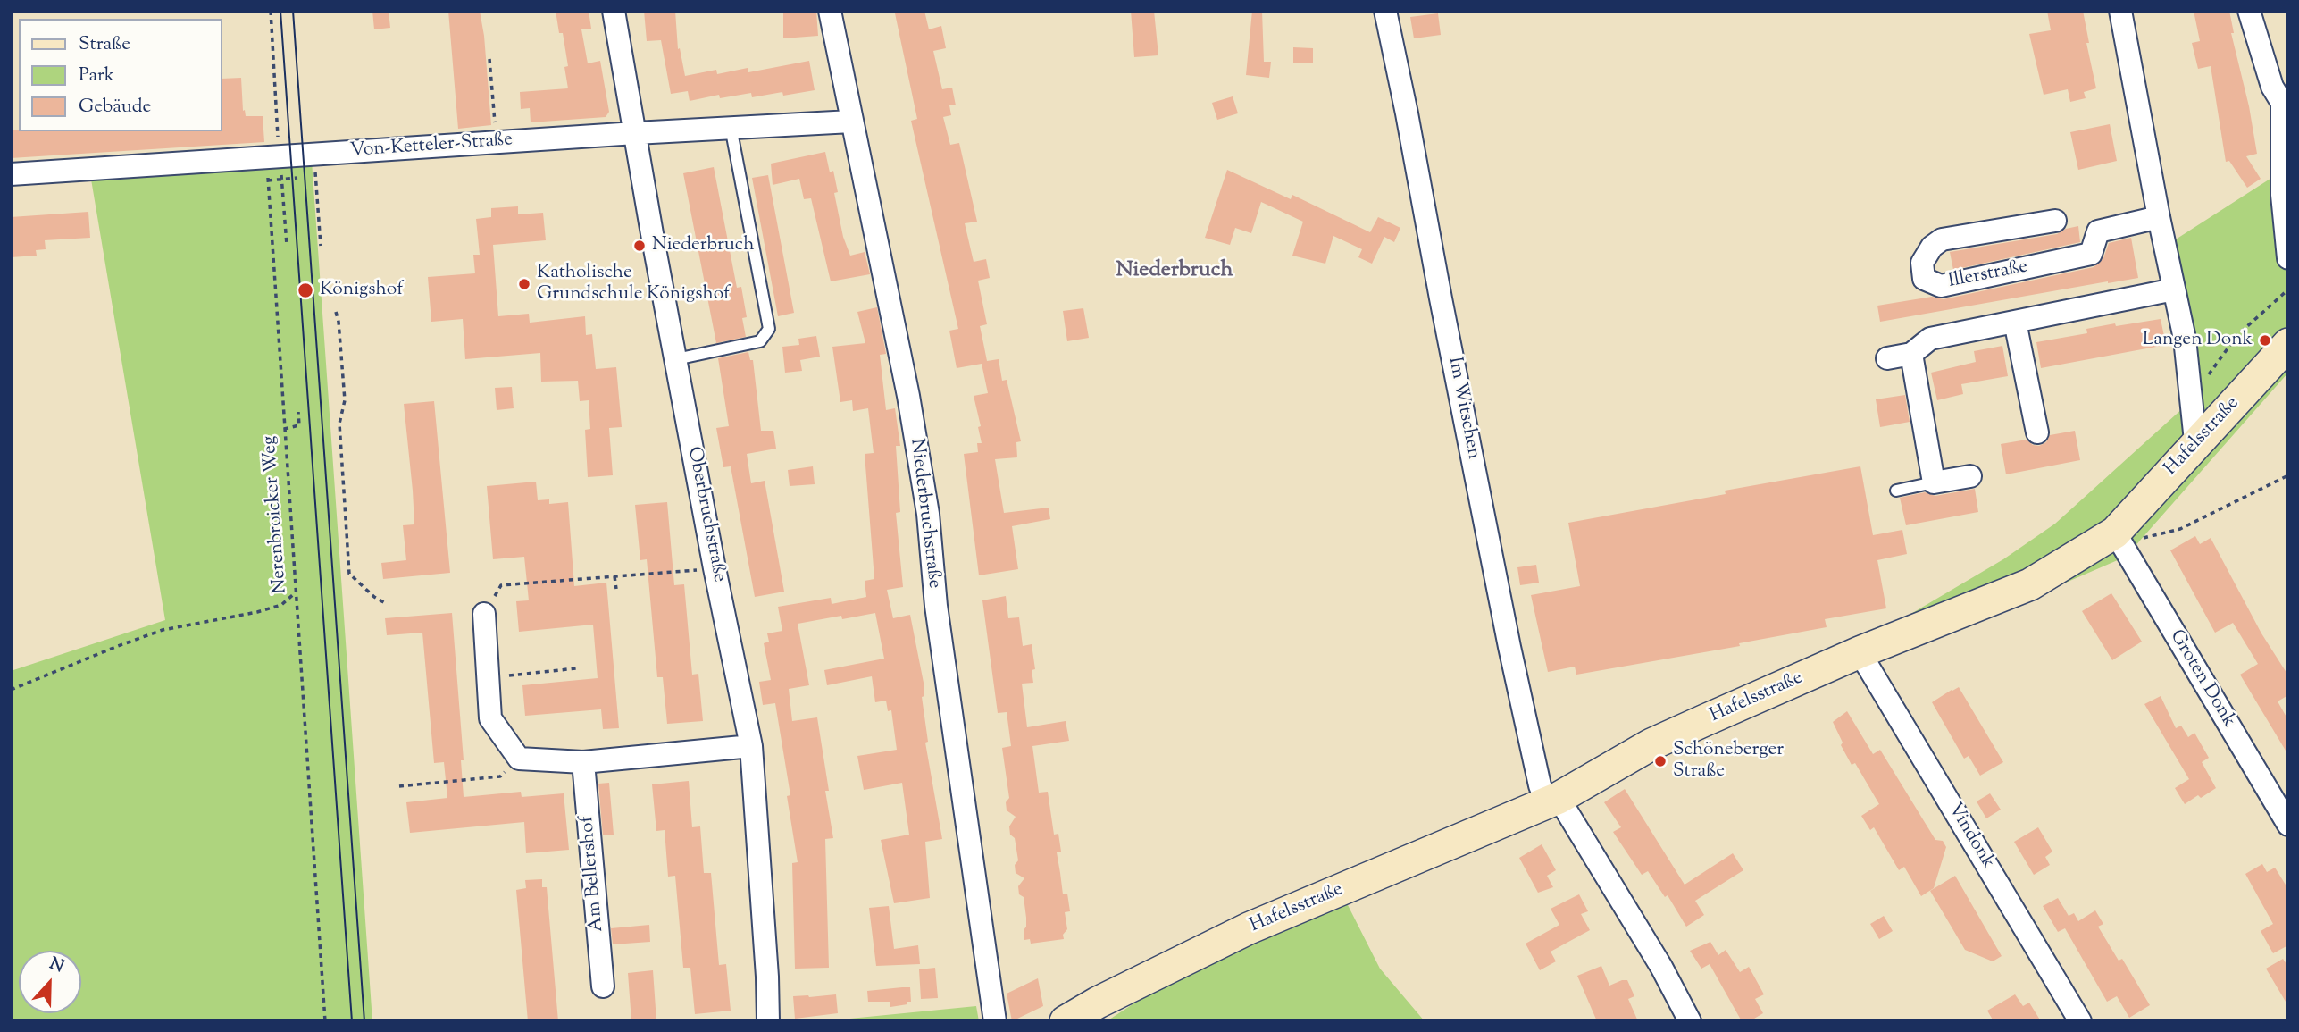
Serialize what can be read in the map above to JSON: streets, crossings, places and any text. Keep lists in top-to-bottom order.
{
  "streets": {
    "main road": ["Hafelsstraße"],
    "street": [
      "Von-Ketteler-Straße",
      "Illerstraße",
      "Im Witschen",
      "Niederbruchstraße",
      "Oberbruchstraße",
      "Groten Donk",
      "Vindonk",
      "Am Bellershof"
    ],
    "path": ["Nerenbroicker Weg"]
  },
  "crossings": [
    ["Von-Ketteler-Straße", "Niederbruchstraße"],
    ["Von-Ketteler-Straße", "Nerenbroicker Weg"],
    ["Von-Ketteler-Straße", "Oberbruchstraße"],
    ["Im Witschen", "Hafelsstraße"],
    ["Hafelsstraße", "Groten Donk"],
    ["Hafelsstraße", "Vindonk"]
  ],
  "districts": ["Niederbruch"],
  "places": [
    "Niederbruch",
    "Katholische Grundschule Königshof",
    "Königshof",
    "Langen Donk",
    "Schöneberger Straße"
  ],
  "legend": ["Straße", "Park", "Gebäude"],
  "north": "top"
}
